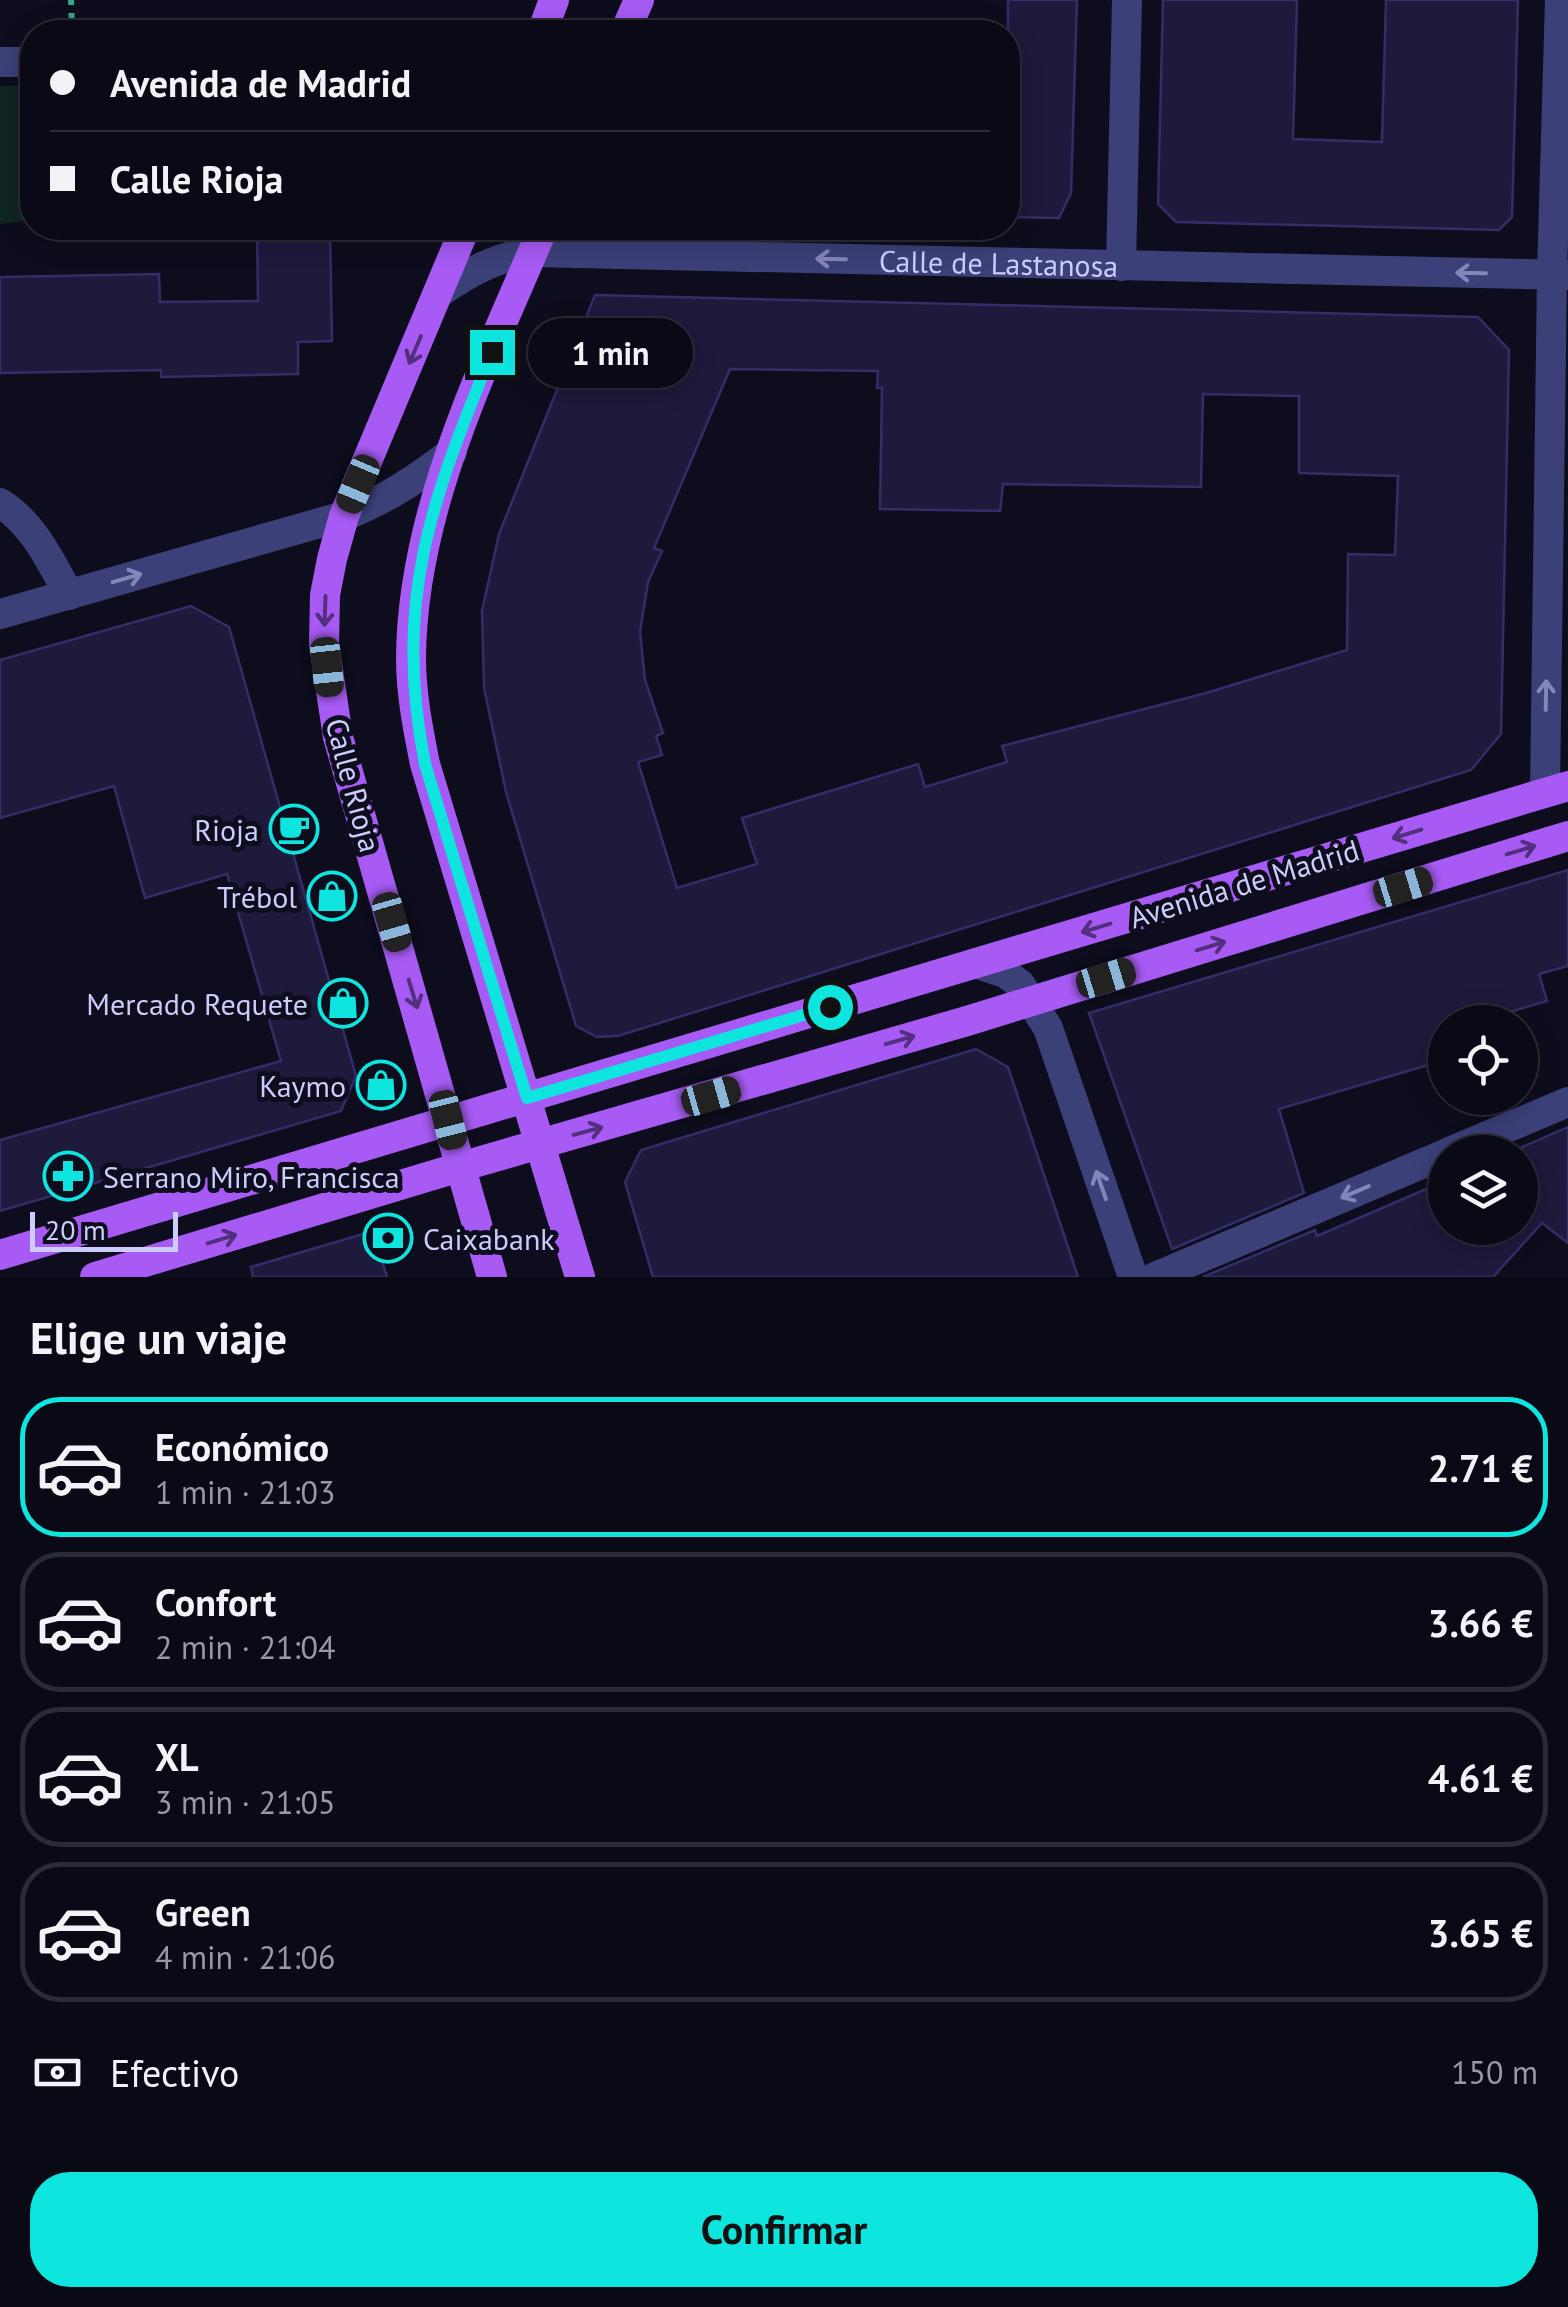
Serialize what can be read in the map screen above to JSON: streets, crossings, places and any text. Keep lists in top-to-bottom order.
{
  "streets": {
    "main road": ["Calle Rioja", "Avenida de Madrid"],
    "street": ["Calle de Lastanosa"]
  },
  "crossings": [
    ["Calle de Lastanosa", "Calle Rioja"],
    ["Calle Rioja", "Avenida de Madrid"]
  ],
  "one_way": ["Calle de Lastanosa"],
  "places": {
    "cafe": ["Rioja"],
    "shop": ["Trébol", "Mercado Requete", "Kaymo"],
    "pharmacy": ["Serrano Miro, Francisca"],
    "bank": ["Caixabank"]
  },
  "scale_bar": "20 m",
  "page": {
    "banner": ["Avenida de Madrid", "Calle Rioja"],
    "bubble": "1 min",
    "scale": "20 m",
    "heading": "Elige un viaje",
    "list": [
      {
        "name": "Económico",
        "note": "1 min · 21:03",
        "value": "2.71 €"
      },
      {
        "name": "Confort",
        "note": "2 min · 21:04",
        "value": "3.66 €"
      },
      {
        "name": "XL",
        "note": "3 min · 21:05",
        "value": "4.61 €"
      },
      {
        "name": "Green",
        "note": "4 min · 21:06",
        "value": "3.65 €"
      }
    ],
    "pay": ["Efectivo", "150 m"],
    "buttons": "Confirmar"
  }
}
